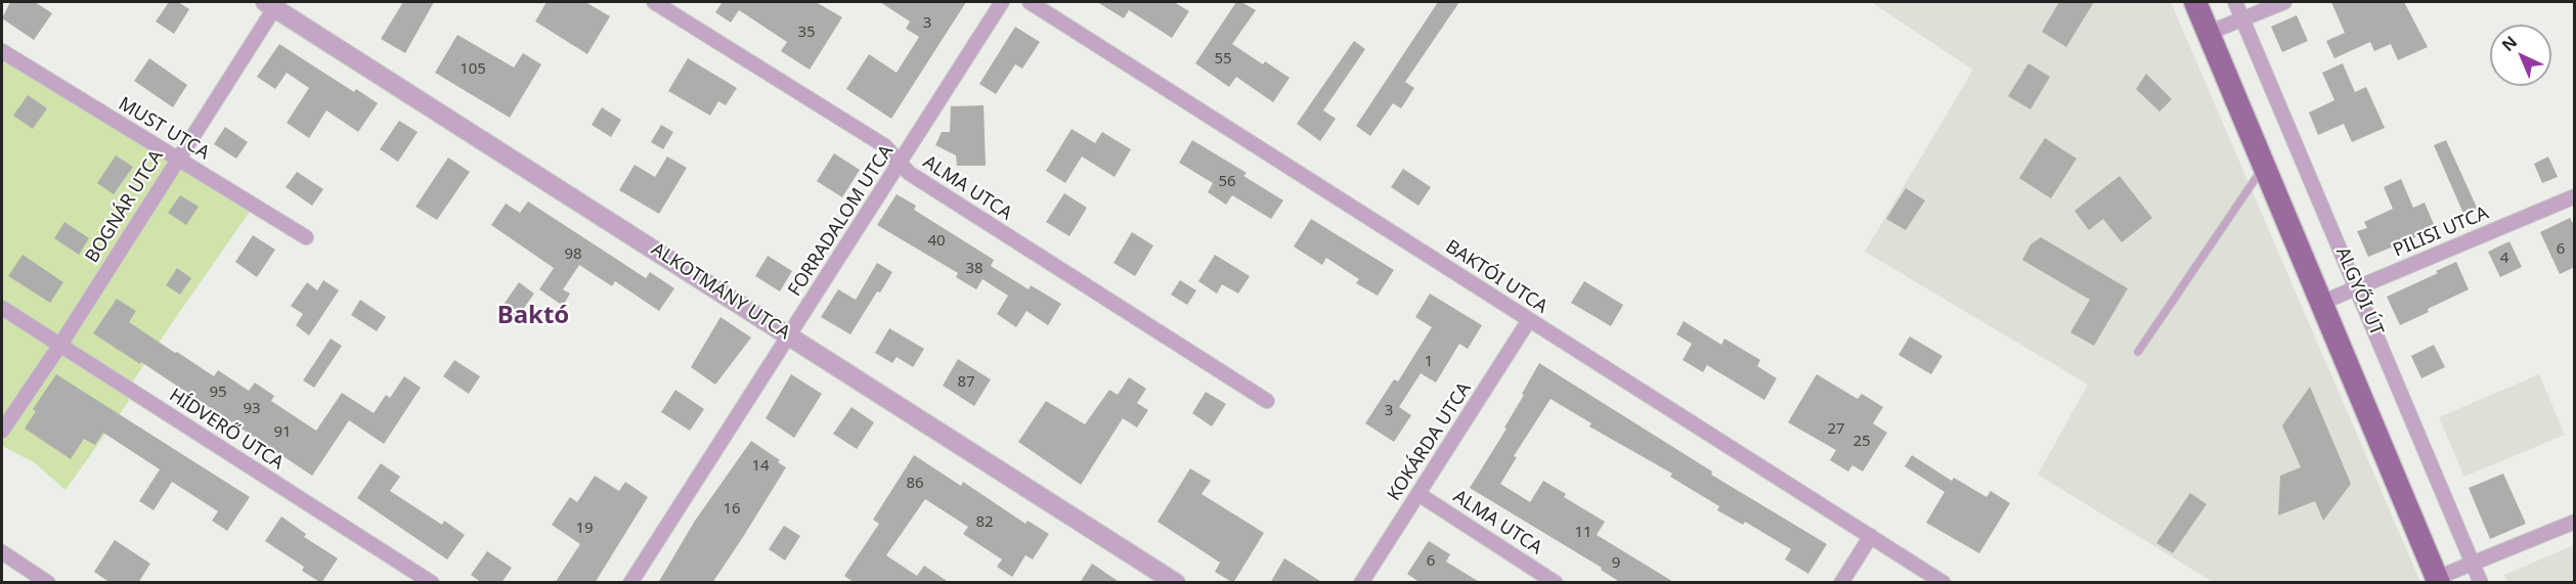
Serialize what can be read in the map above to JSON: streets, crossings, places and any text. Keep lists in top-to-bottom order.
{
  "streets": {
    "street": [
      "MUST UTCA",
      "ALMA UTCA",
      "BOGNÁR UTCA",
      "FORRADALOM UTCA",
      "PILISI UTCA",
      "BAKTÓI UTCA",
      "ALKOTMÁNY UTCA",
      "ALGYŐI ÚT",
      "HÍDVERŐ UTCA",
      "KOKÁRDA UTCA"
    ]
  },
  "crossings": [
    ["MUST UTCA", "BOGNÁR UTCA"],
    ["ALMA UTCA", "FORRADALOM UTCA"],
    ["ALMA UTCA", "KOKÁRDA UTCA"],
    ["BOGNÁR UTCA", "ALKOTMÁNY UTCA"],
    ["BOGNÁR UTCA", "HÍDVERŐ UTCA"],
    ["FORRADALOM UTCA", "ALKOTMÁNY UTCA"],
    ["PILISI UTCA", "ALGYŐI ÚT"],
    ["BAKTÓI UTCA", "KOKÁRDA UTCA"]
  ],
  "districts": ["Baktó"],
  "house_numbers": [
    "3",
    "35",
    "55",
    "105",
    "56",
    "40",
    "6",
    "98",
    "4",
    "38",
    "1",
    "87",
    "95",
    "93",
    "3",
    "27",
    "91",
    "25",
    "14",
    "86",
    "16",
    "82",
    "19",
    "11",
    "6",
    "9"
  ],
  "north": "top left"
}
